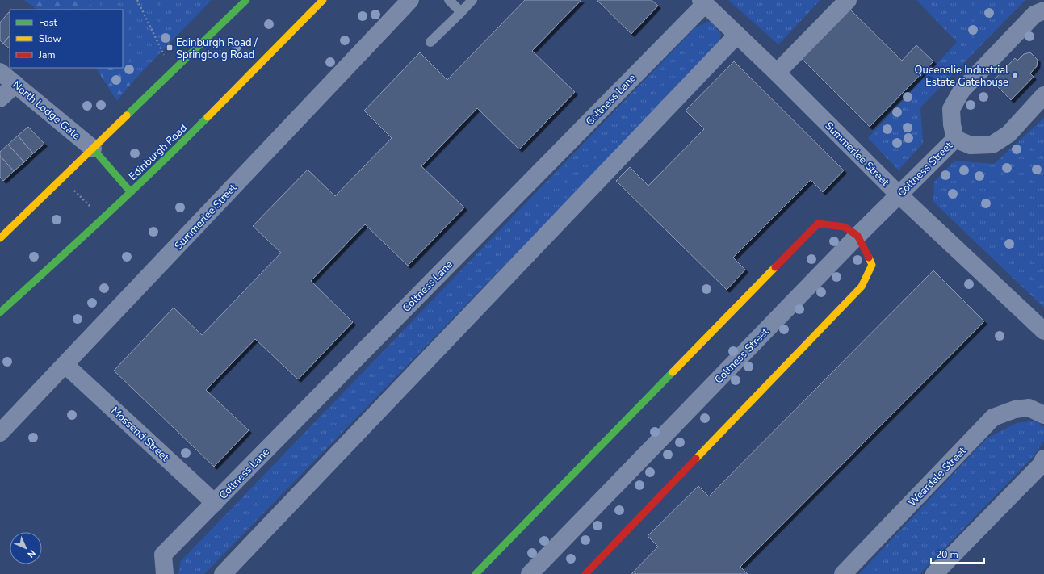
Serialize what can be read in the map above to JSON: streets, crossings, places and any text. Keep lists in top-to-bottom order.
{
  "streets": {
    "street": [
      "Coltness Lane",
      "North Lodge Gate",
      "Edinburgh Road",
      "Summerlee Street",
      "Coltness Street",
      "Mossend Street",
      "Weardale Street"
    ]
  },
  "crossings": [
    ["Coltness Lane", "Summerlee Street"],
    ["Coltness Lane", "Mossend Street"],
    ["Summerlee Street", "Coltness Street"],
    ["Summerlee Street", "Mossend Street"]
  ],
  "places": {
    "transit": ["Edinburgh Road / Springboig Road"],
    "other": ["Queenslie Industrial Estate Gatehouse"]
  },
  "legend": ["Fast", "Slow", "Jam"],
  "scale_bar": "20 m",
  "north": "bottom right"
}
